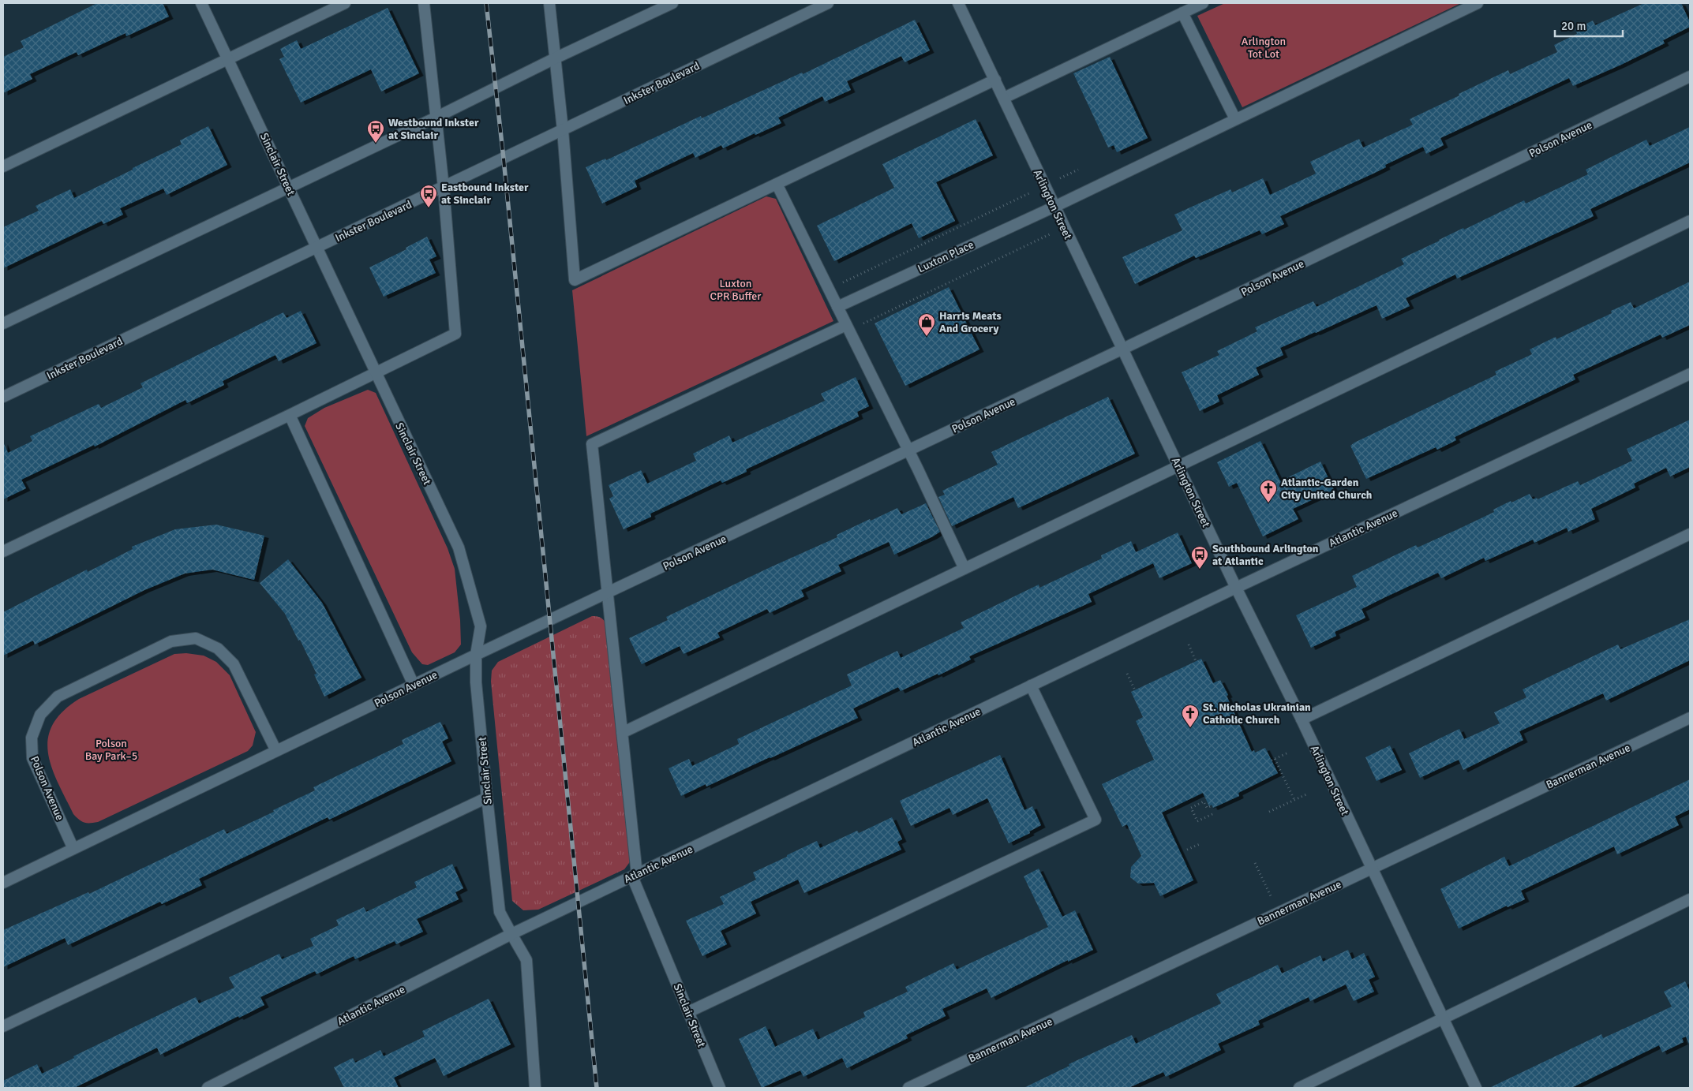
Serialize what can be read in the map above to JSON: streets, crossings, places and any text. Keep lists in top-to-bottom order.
{
  "streets": {
    "street": [
      "Inkster Boulevard",
      "Polson Avenue",
      "Sinclair Street",
      "Arlington Street",
      "Luxton Place",
      "Atlantic Avenue",
      "Bannerman Avenue"
    ]
  },
  "crossings": [
    ["Inkster Boulevard", "Sinclair Street"],
    ["Polson Avenue", "Sinclair Street"],
    ["Polson Avenue", "Arlington Street"],
    ["Sinclair Street", "Atlantic Avenue"],
    ["Arlington Street", "Luxton Place"],
    ["Arlington Street", "Atlantic Avenue"],
    ["Arlington Street", "Bannerman Avenue"]
  ],
  "parks": ["Arlington Tot Lot", "Luxton CPR Buffer", "Polson Bay Park–5"],
  "places": {
    "bus stop": ["Westbound Inkster at Sinclair", "Eastbound Inkster at Sinclair", "Southbound Arlington at Atlantic"],
    "shop": ["Harris Meats And Grocery"],
    "church": ["Atlantic-Garden City United Church", "St. Nicholas Ukrainian Catholic Church"]
  },
  "scale_bar": "20 m"
}
